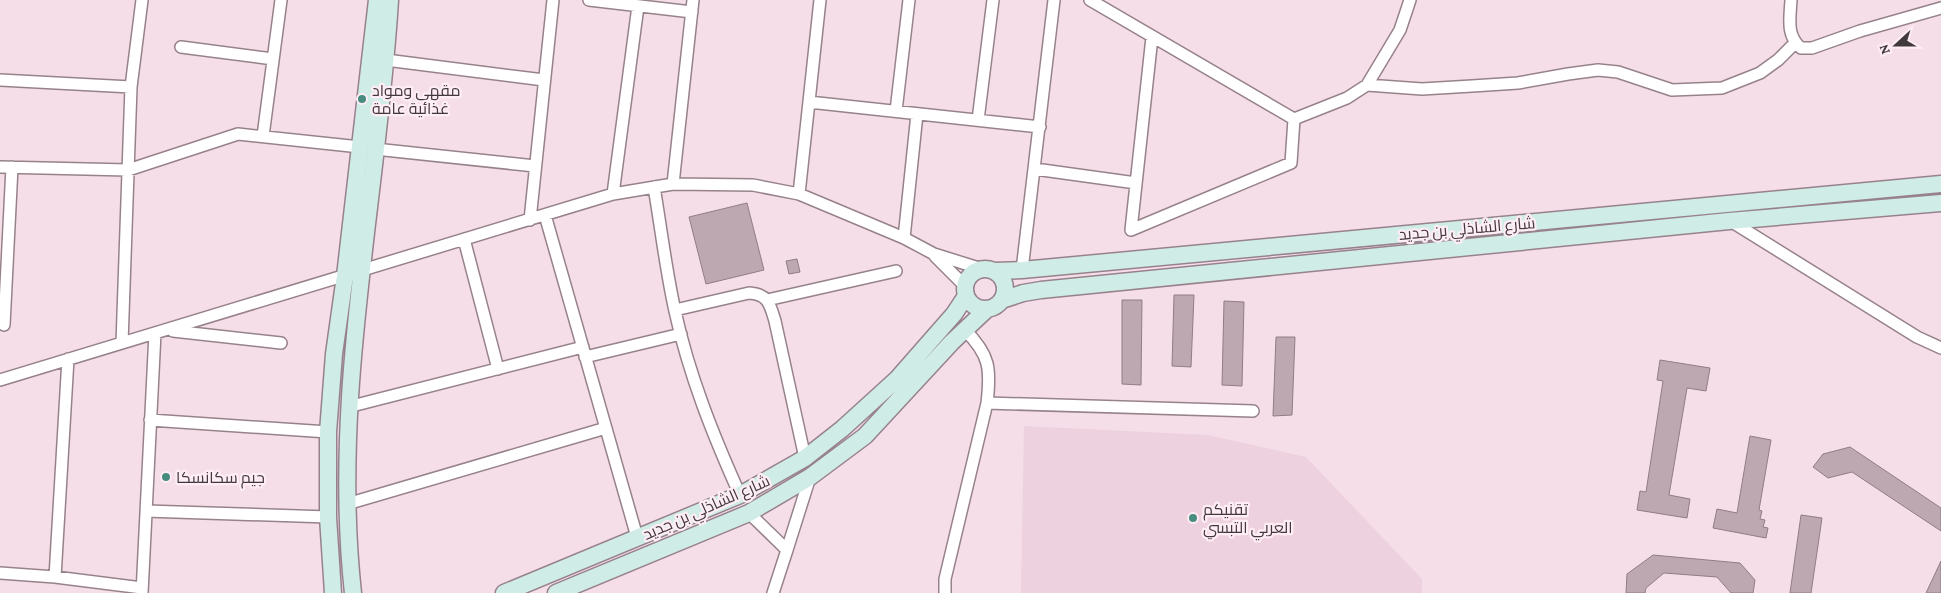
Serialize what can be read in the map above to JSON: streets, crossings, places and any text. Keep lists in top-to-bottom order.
{
  "streets": {
    "main road": ["شارع الشاذلي بن جديد"]
  },
  "places": ["مقهى ومواد غذائية عامة", "جيم سكانسكا", "تقنيكم العربي التبسي"],
  "north": "left"
}
